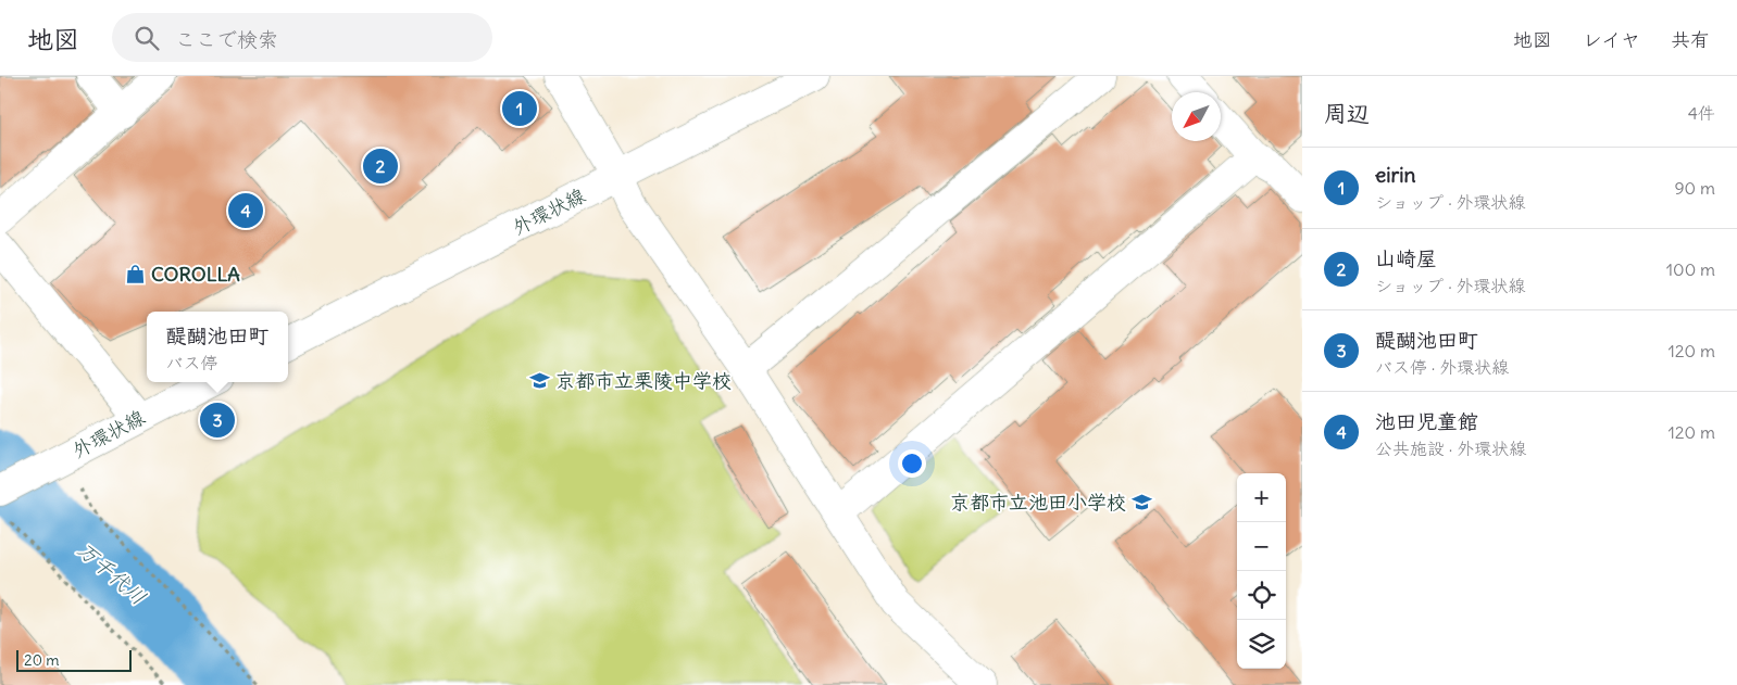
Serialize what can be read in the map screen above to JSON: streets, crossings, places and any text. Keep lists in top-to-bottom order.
{
  "streets": {
    "street": ["外環状線"]
  },
  "water": ["万千代川"],
  "places": {
    "shop": ["COROLLA"],
    "school or university": ["京都市立栗陵中学校", "京都市立池田小学校"]
  },
  "scale_bar": "20 m",
  "north": "bottom left",
  "page": {
    "header": "地図",
    "search": "ここで検索",
    "nav": ["地図", "レイヤ", "共有"],
    "heading": ["周辺", "4件"],
    "pins": [
      "1",
      "2",
      "4",
      "3"
    ],
    "list": [
      {
        "mark": "1",
        "name": "eirin",
        "note": "ショップ · 外環状線",
        "value": "90 m"
      },
      {
        "mark": "2",
        "name": "山崎屋",
        "note": "ショップ · 外環状線",
        "value": "100 m"
      },
      {
        "mark": "3",
        "name": "醍醐池田町",
        "note": "バス停 · 外環状線",
        "value": "120 m"
      },
      {
        "mark": "4",
        "name": "池田児童館",
        "note": "公共施設 · 外環状線",
        "value": "120 m"
      }
    ],
    "popup": ["醍醐池田町", "バス停"],
    "map_buttons": ["+", "−"],
    "scale": "20 m"
  }
}
